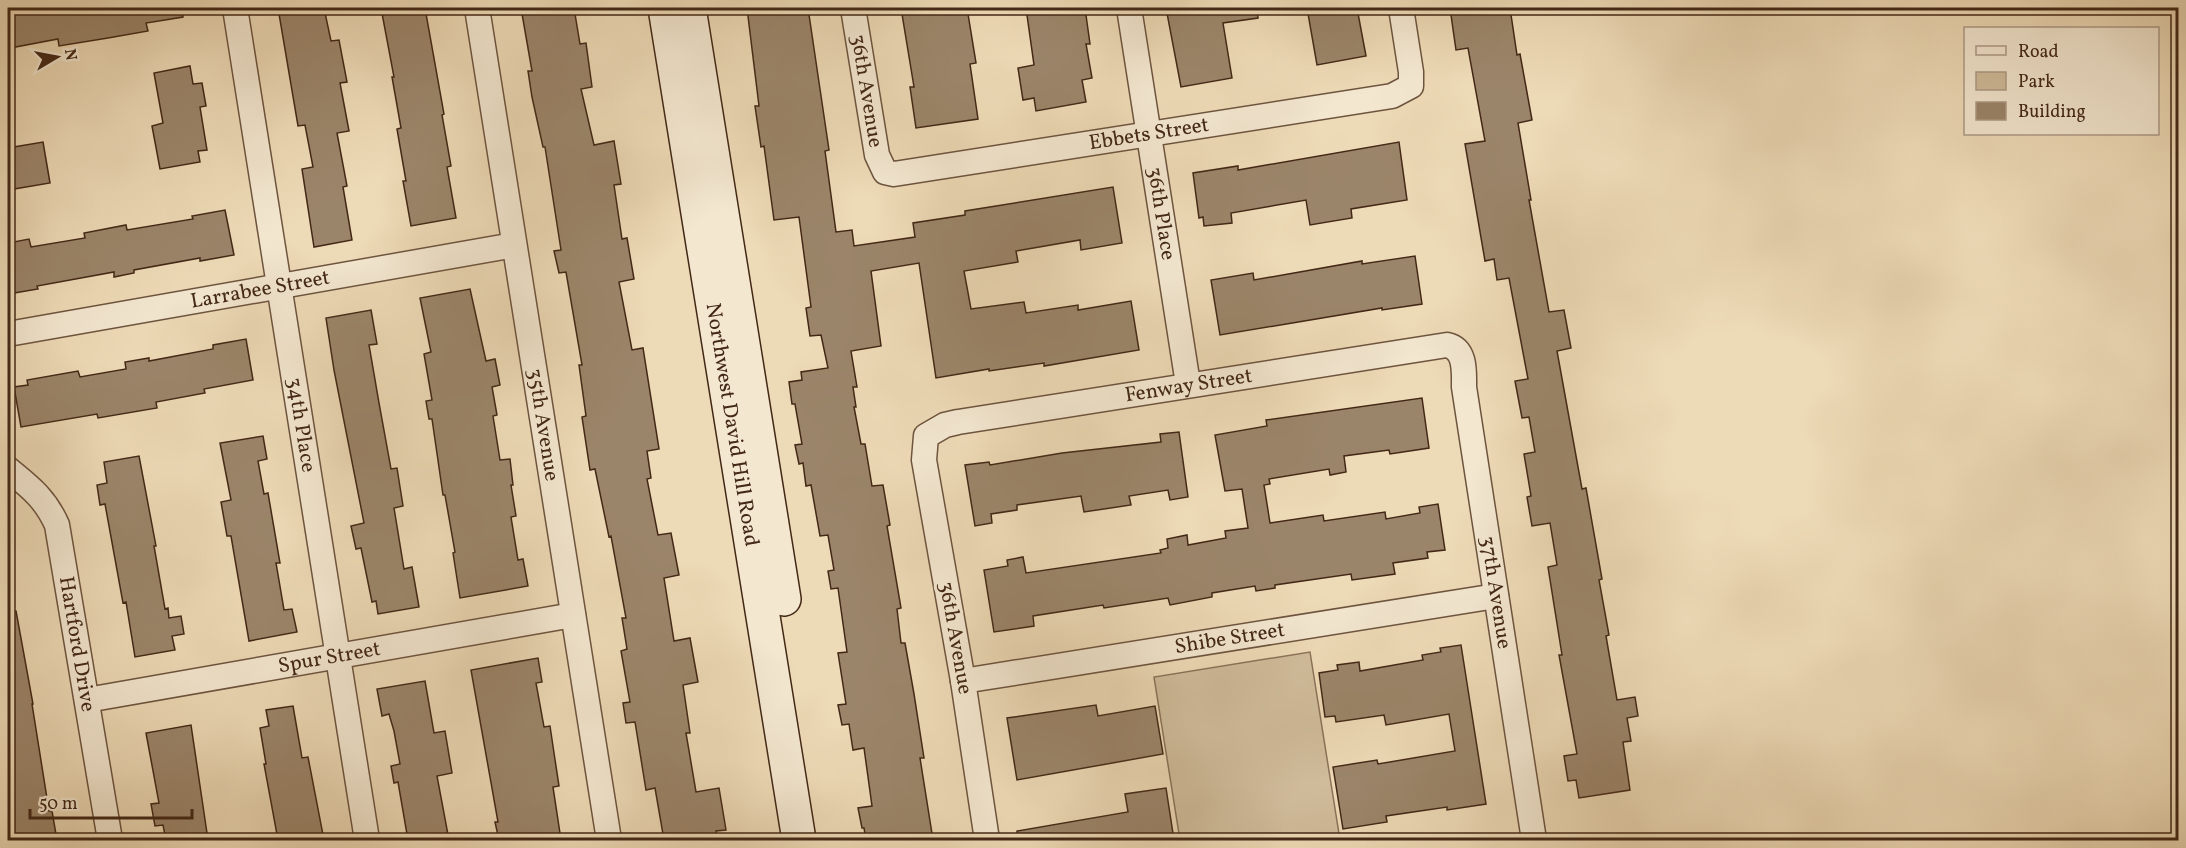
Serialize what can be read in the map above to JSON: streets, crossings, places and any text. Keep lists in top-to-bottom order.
{
  "streets": {
    "street": [
      "36th Avenue",
      "Ebbets Street",
      "36th Place",
      "Larrabee Street",
      "Fenway Street",
      "34th Place",
      "35th Avenue",
      "Northwest David Hill Road",
      "37th Avenue",
      "Shibe Street",
      "Hartford Drive",
      "Spur Street"
    ]
  },
  "crossings": [
    ["36th Avenue", "Ebbets Street"],
    ["36th Avenue", "Fenway Street"],
    ["36th Avenue", "Shibe Street"],
    ["Ebbets Street", "36th Place"],
    ["36th Place", "Fenway Street"],
    ["Larrabee Street", "34th Place"],
    ["Larrabee Street", "35th Avenue"],
    ["Fenway Street", "37th Avenue"],
    ["34th Place", "Spur Street"],
    ["35th Avenue", "Spur Street"],
    ["37th Avenue", "Shibe Street"],
    ["Hartford Drive", "Spur Street"]
  ],
  "legend": ["Road", "Park", "Building"],
  "scale_bar": "50 m",
  "north": "right"
}
